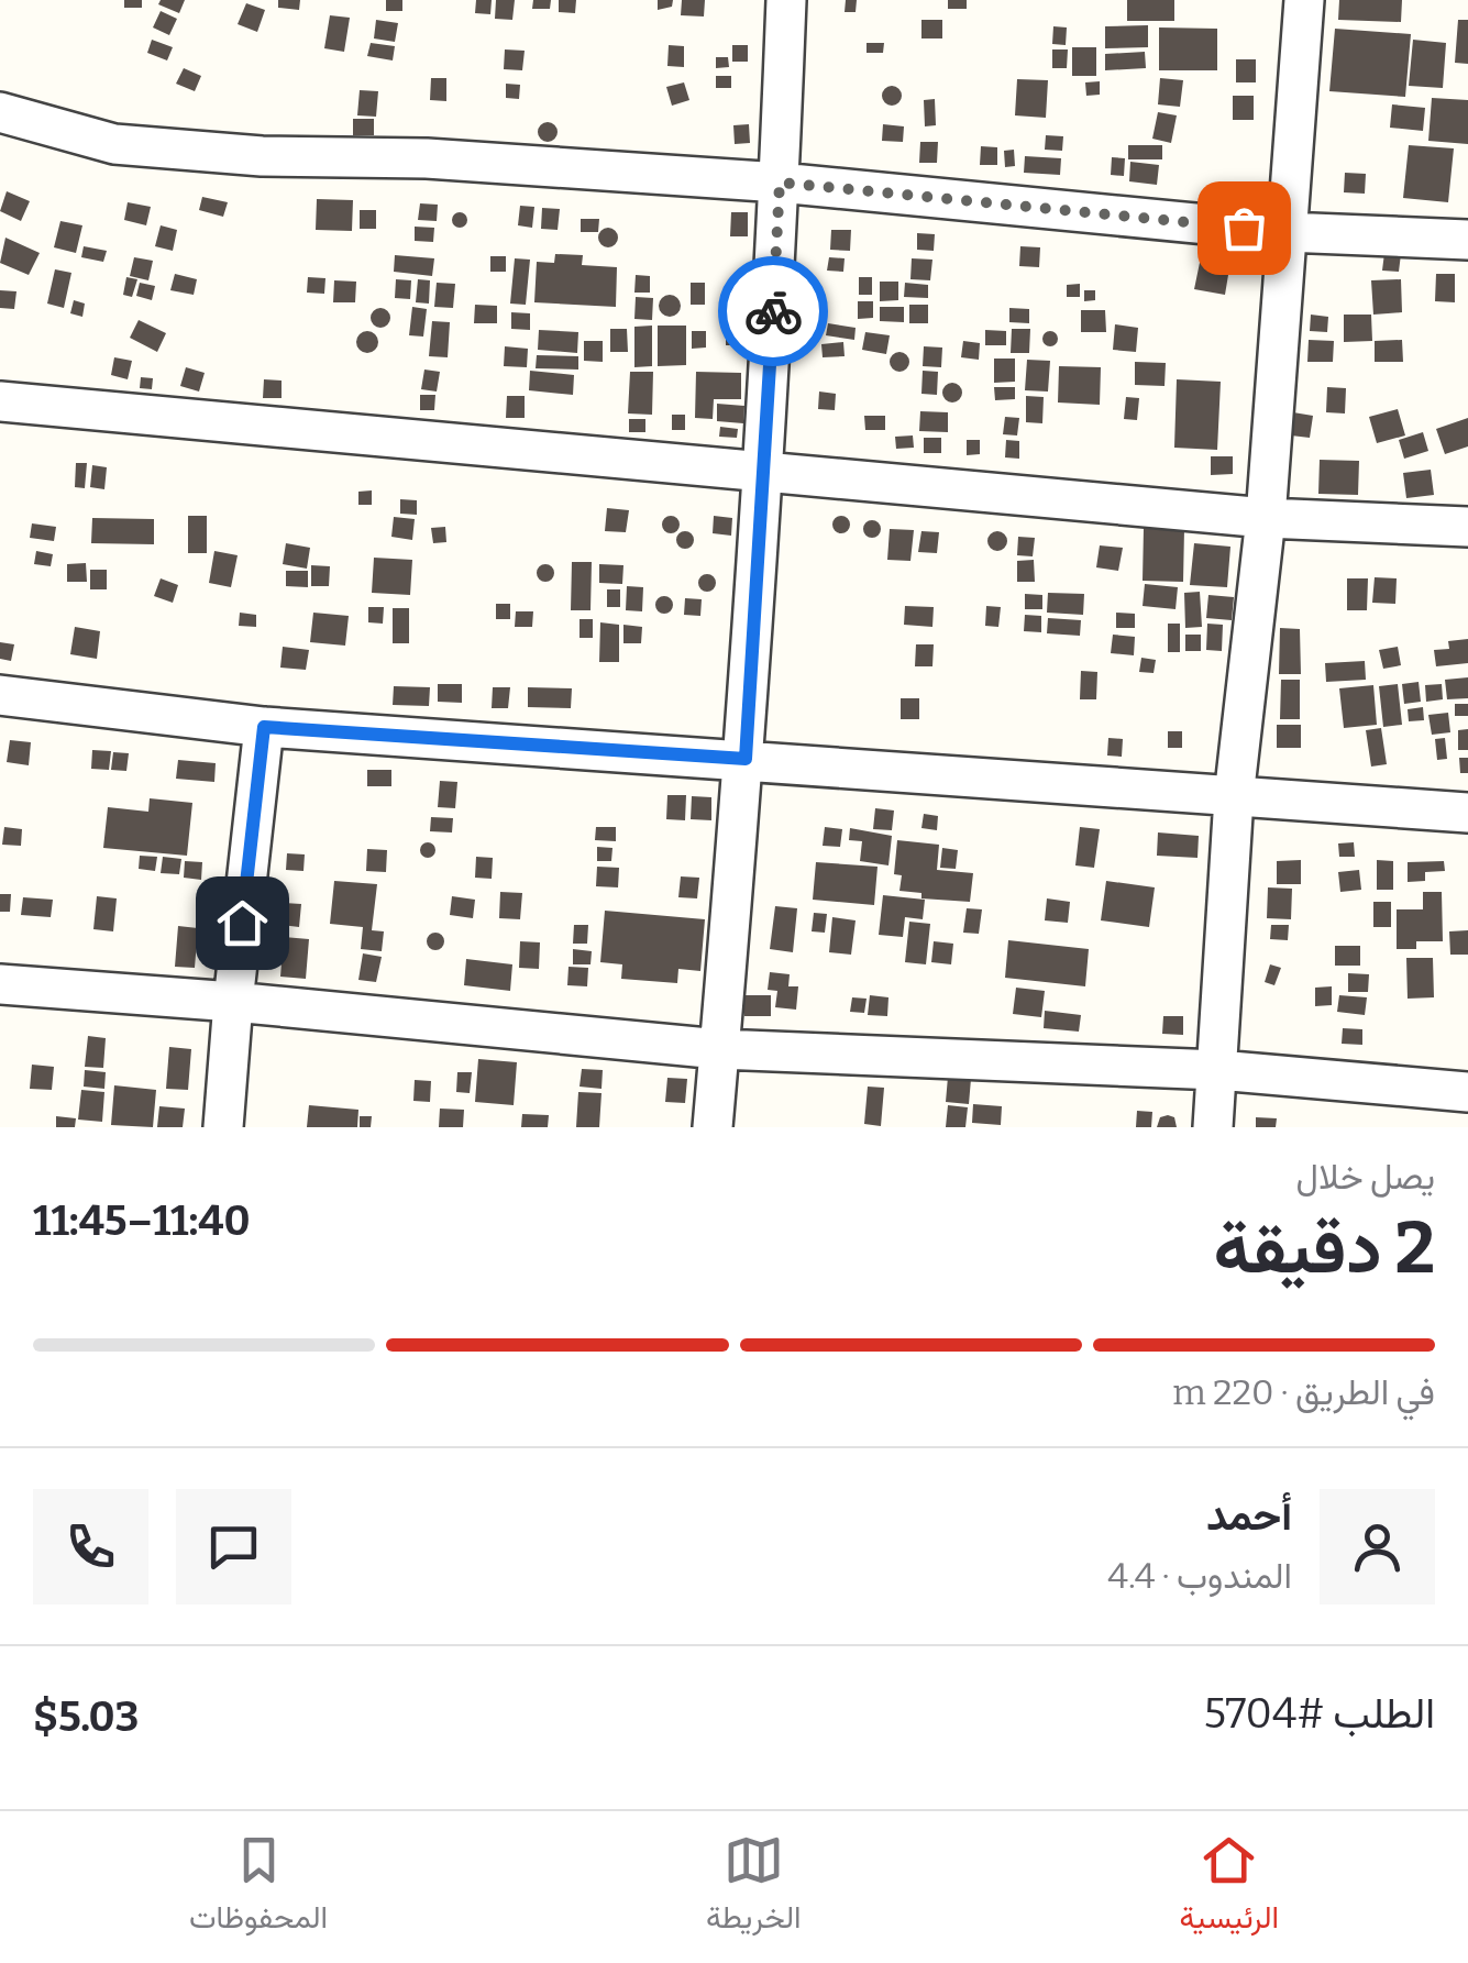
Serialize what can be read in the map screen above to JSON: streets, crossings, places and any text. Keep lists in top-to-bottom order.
{
  "page": {
    "heading": ["2 دقيقة", "يصل خلال", "11:40–11:45"],
    "panel": [
      "أحمد",
      "المندوب · 4.4",
      "الطلب #5704",
      "$5.03"
    ],
    "bar": "في الطريق · 220 m",
    "tabs": ["الرئيسية", "الخريطة", "المحفوظات"]
  }
}
